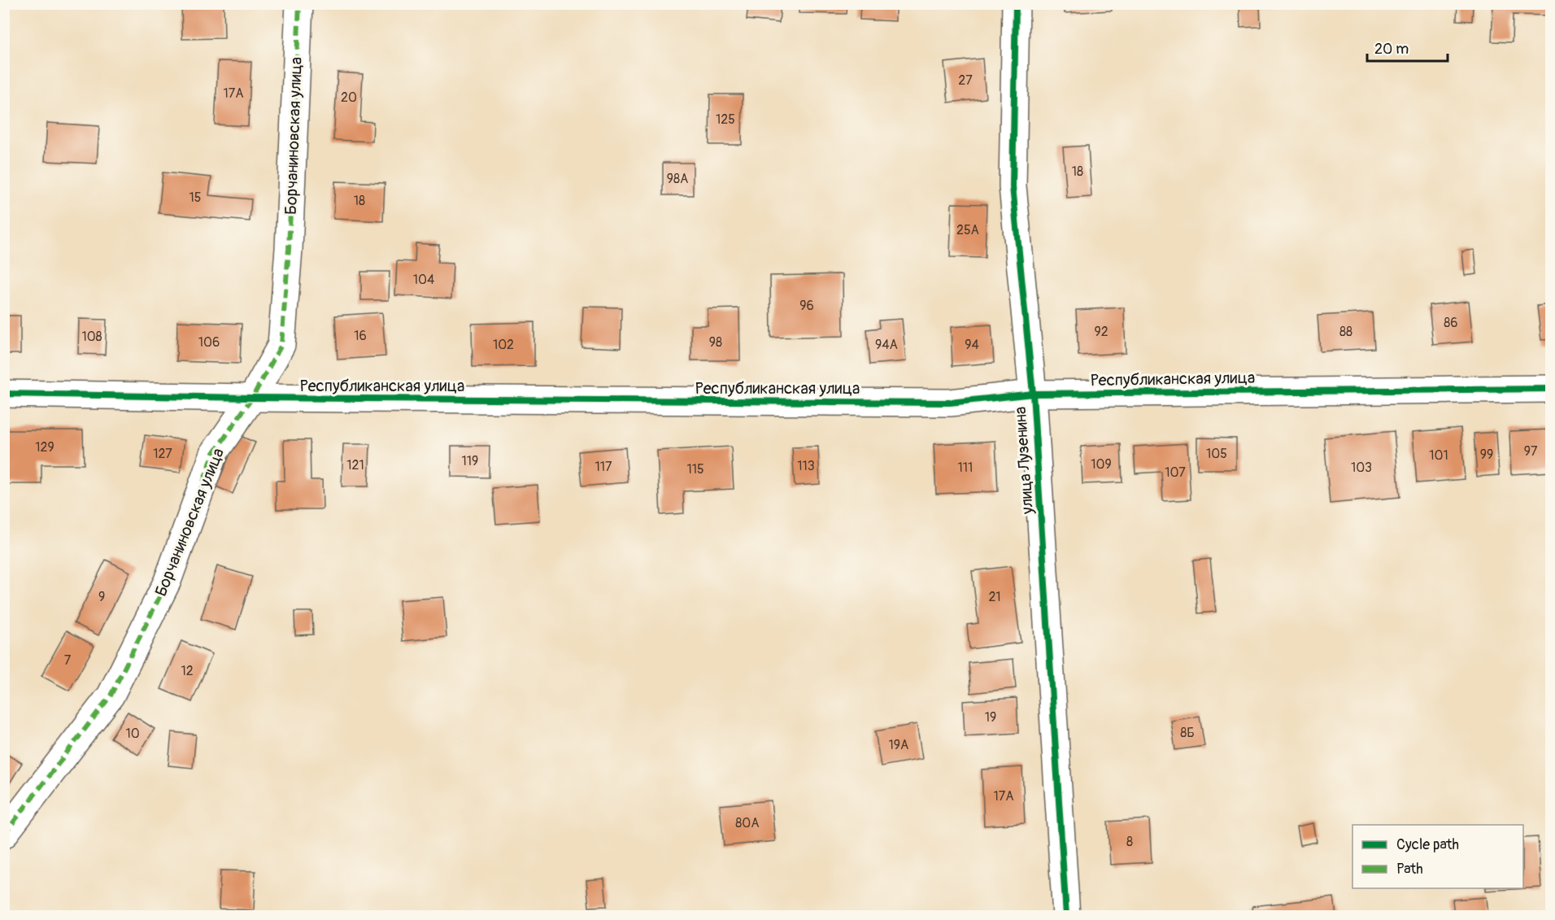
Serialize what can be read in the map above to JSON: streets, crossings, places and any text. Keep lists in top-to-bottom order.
{
  "streets": {
    "street": ["Борчаниновская улица", "Республиканская улица", "улица Лузенина"]
  },
  "crossings": [
    ["Борчаниновская улица", "Республиканская улица"],
    ["Республиканская улица", "улица Лузенина"]
  ],
  "house_numbers": [
    "27",
    "17А",
    "20",
    "125",
    "18",
    "98А",
    "15",
    "18",
    "25А",
    "104",
    "96",
    "86",
    "92",
    "88",
    "16",
    "108",
    "106",
    "98",
    "102",
    "94А",
    "94",
    "129",
    "97",
    "127",
    "105",
    "99",
    "101",
    "119",
    "109",
    "121",
    "113",
    "117",
    "111",
    "103",
    "115",
    "107",
    "9",
    "21",
    "7",
    "12",
    "19",
    "8Б",
    "10",
    "19А",
    "17А",
    "80А",
    "8"
  ],
  "legend": ["Cycle path", "Path"],
  "scale_bar": "20 m"
}
